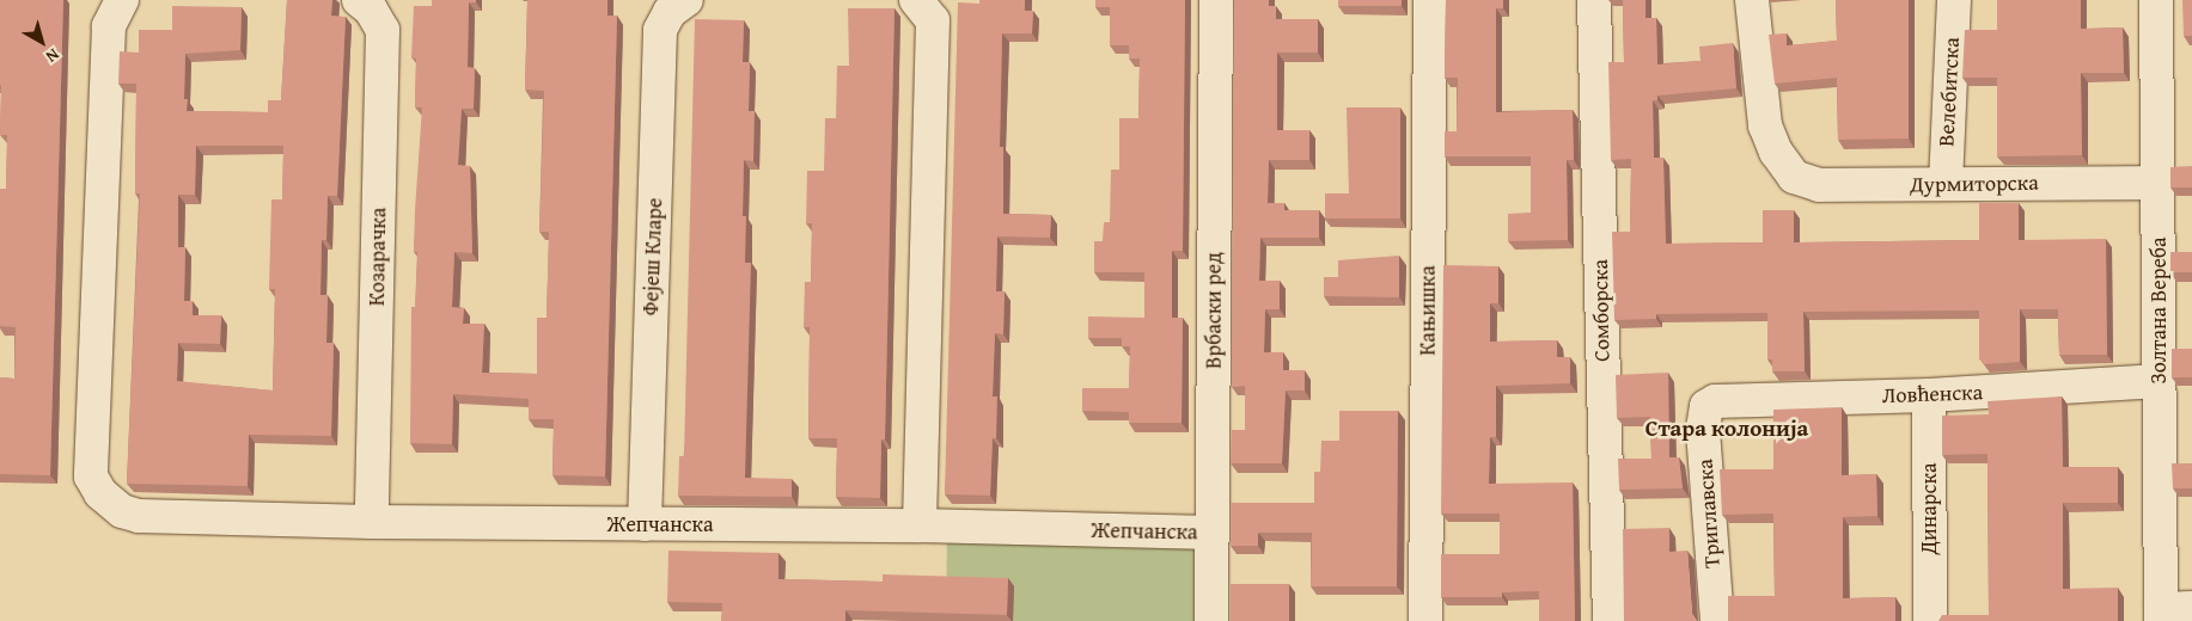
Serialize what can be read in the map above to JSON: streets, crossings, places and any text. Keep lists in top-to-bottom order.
{
  "streets": {
    "street": [
      "Велебитска",
      "Дурмиторска",
      "Козарачка",
      "Фејеш Кларе",
      "Врбаски ред",
      "Кањишка",
      "Сомборска",
      "Золтана Вереба",
      "Ловћенска",
      "Динарска",
      "Триглавска",
      "Жепчанска"
    ]
  },
  "crossings": [
    ["Велебитска", "Дурмиторска"],
    ["Дурмиторска", "Золтана Вереба"],
    ["Козарачка", "Жепчанска"],
    ["Фејеш Кларе", "Жепчанска"],
    ["Врбаски ред", "Жепчанска"],
    ["Золтана Вереба", "Ловћенска"],
    ["Ловћенска", "Динарска"],
    ["Ловћенска", "Триглавска"]
  ],
  "districts": ["Стара колонија"],
  "north": "bottom right"
}
